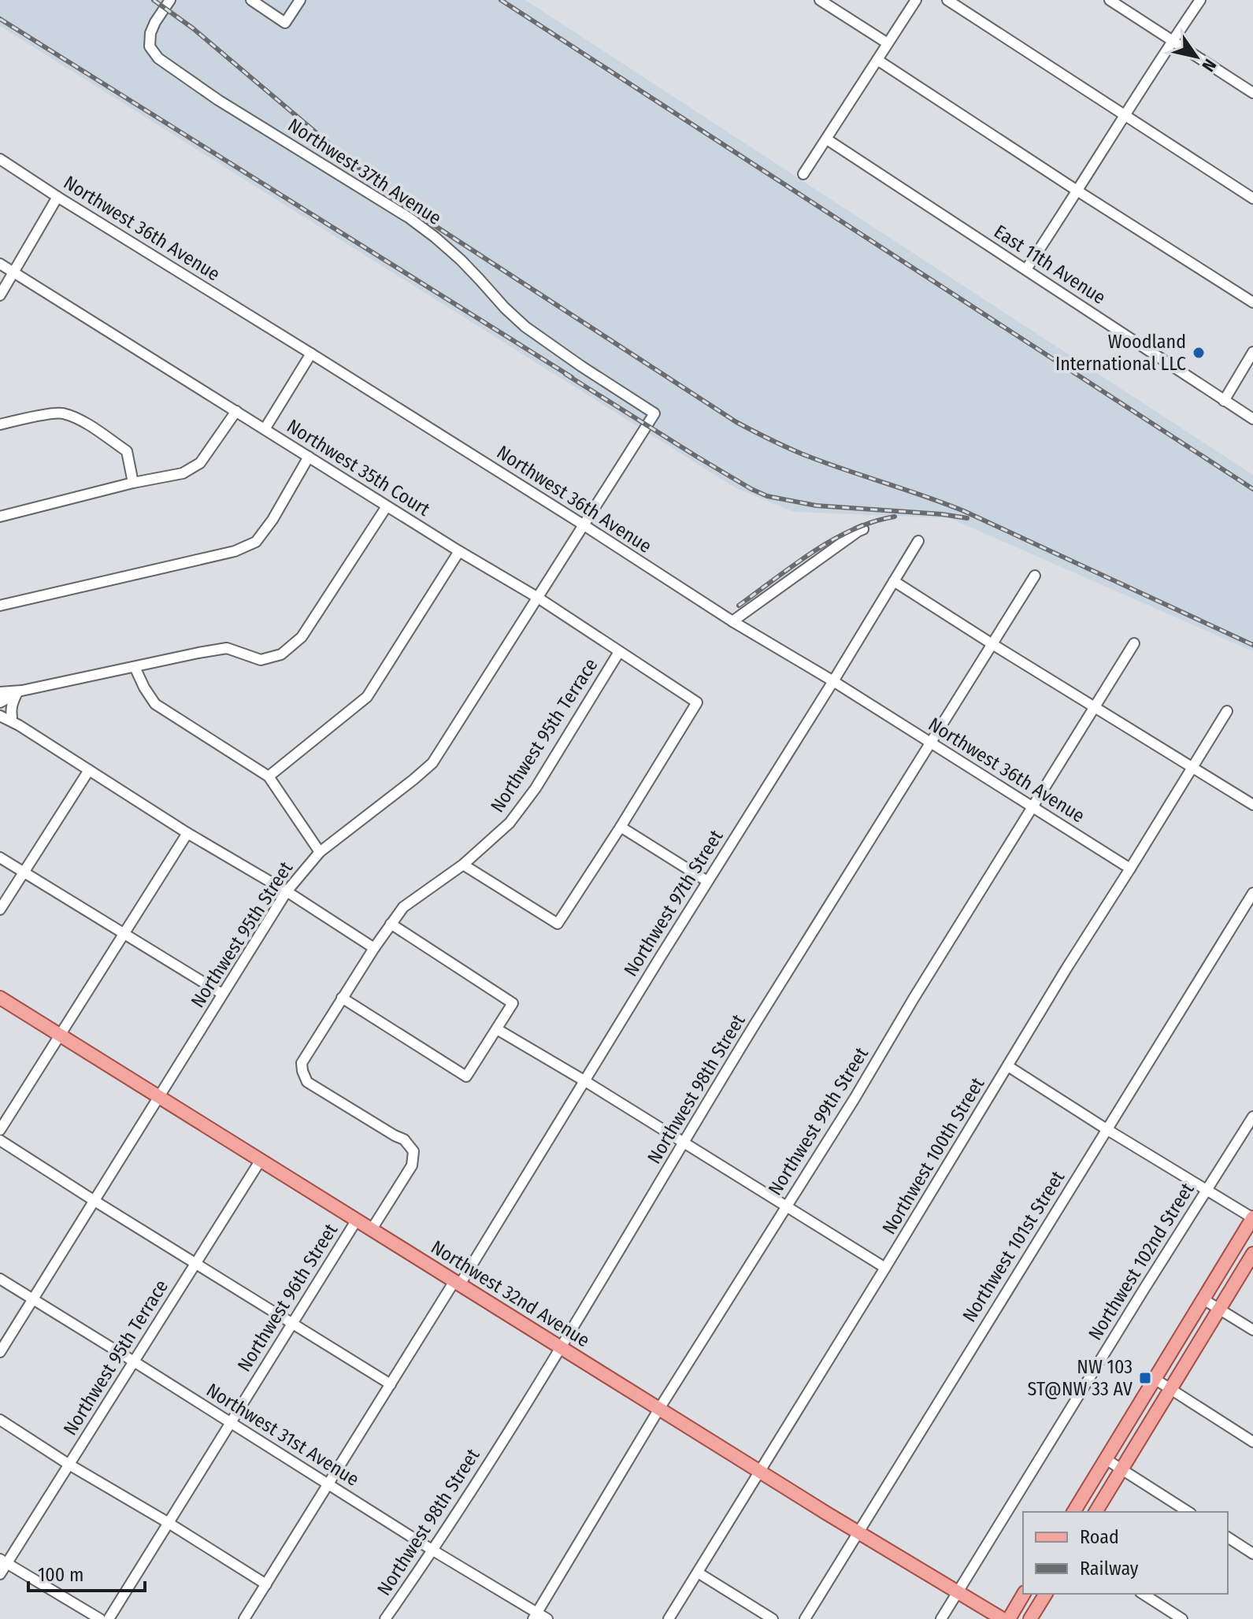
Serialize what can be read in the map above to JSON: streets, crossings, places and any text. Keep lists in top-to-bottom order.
{
  "streets": {
    "main road": ["Northwest 32nd Avenue"],
    "street": [
      "Northwest 37th Avenue",
      "Northwest 36th Avenue",
      "East 11th Avenue",
      "Northwest 35th Court",
      "Northwest 95th Terrace",
      "Northwest 97th Street",
      "Northwest 95th Street",
      "Northwest 98th Street",
      "Northwest 99th Street",
      "Northwest 100th Street",
      "Northwest 101st Street",
      "Northwest 102nd Street",
      "Northwest 96th Street",
      "Northwest 31st Avenue"
    ]
  },
  "crossings": [
    ["Northwest 37th Avenue", "Northwest 95th Street"],
    ["Northwest 36th Avenue", "Northwest 97th Street"],
    ["Northwest 36th Avenue", "Northwest 95th Street"],
    ["Northwest 36th Avenue", "Northwest 98th Street"],
    ["Northwest 36th Avenue", "Northwest 99th Street"],
    ["Northwest 36th Avenue", "Northwest 100th Street"],
    ["Northwest 35th Court", "Northwest 95th Terrace"],
    ["Northwest 35th Court", "Northwest 95th Street"],
    ["Northwest 95th Terrace", "Northwest 32nd Avenue"],
    ["Northwest 95th Terrace", "Northwest 31st Avenue"],
    ["Northwest 97th Street", "Northwest 32nd Avenue"],
    ["Northwest 97th Street", "Northwest 31st Avenue"],
    ["Northwest 95th Street", "Northwest 32nd Avenue"],
    ["Northwest 95th Street", "Northwest 31st Avenue"],
    ["Northwest 98th Street", "Northwest 32nd Avenue"],
    ["Northwest 98th Street", "Northwest 31st Avenue"],
    ["Northwest 99th Street", "Northwest 32nd Avenue"],
    ["Northwest 99th Street", "Northwest 31st Avenue"],
    ["Northwest 100th Street", "Northwest 32nd Avenue"],
    ["Northwest 101st Street", "Northwest 32nd Avenue"],
    ["Northwest 102nd Street", "Northwest 32nd Avenue"],
    ["Northwest 32nd Avenue", "Northwest 96th Street"],
    ["Northwest 96th Street", "Northwest 31st Avenue"]
  ],
  "places": {
    "other": ["Woodland International LLC"],
    "transit": ["NW 103 ST@NW 33 AV"]
  },
  "legend": ["Road", "Railway"],
  "scale_bar": "100 m",
  "north": "bottom right"
}
